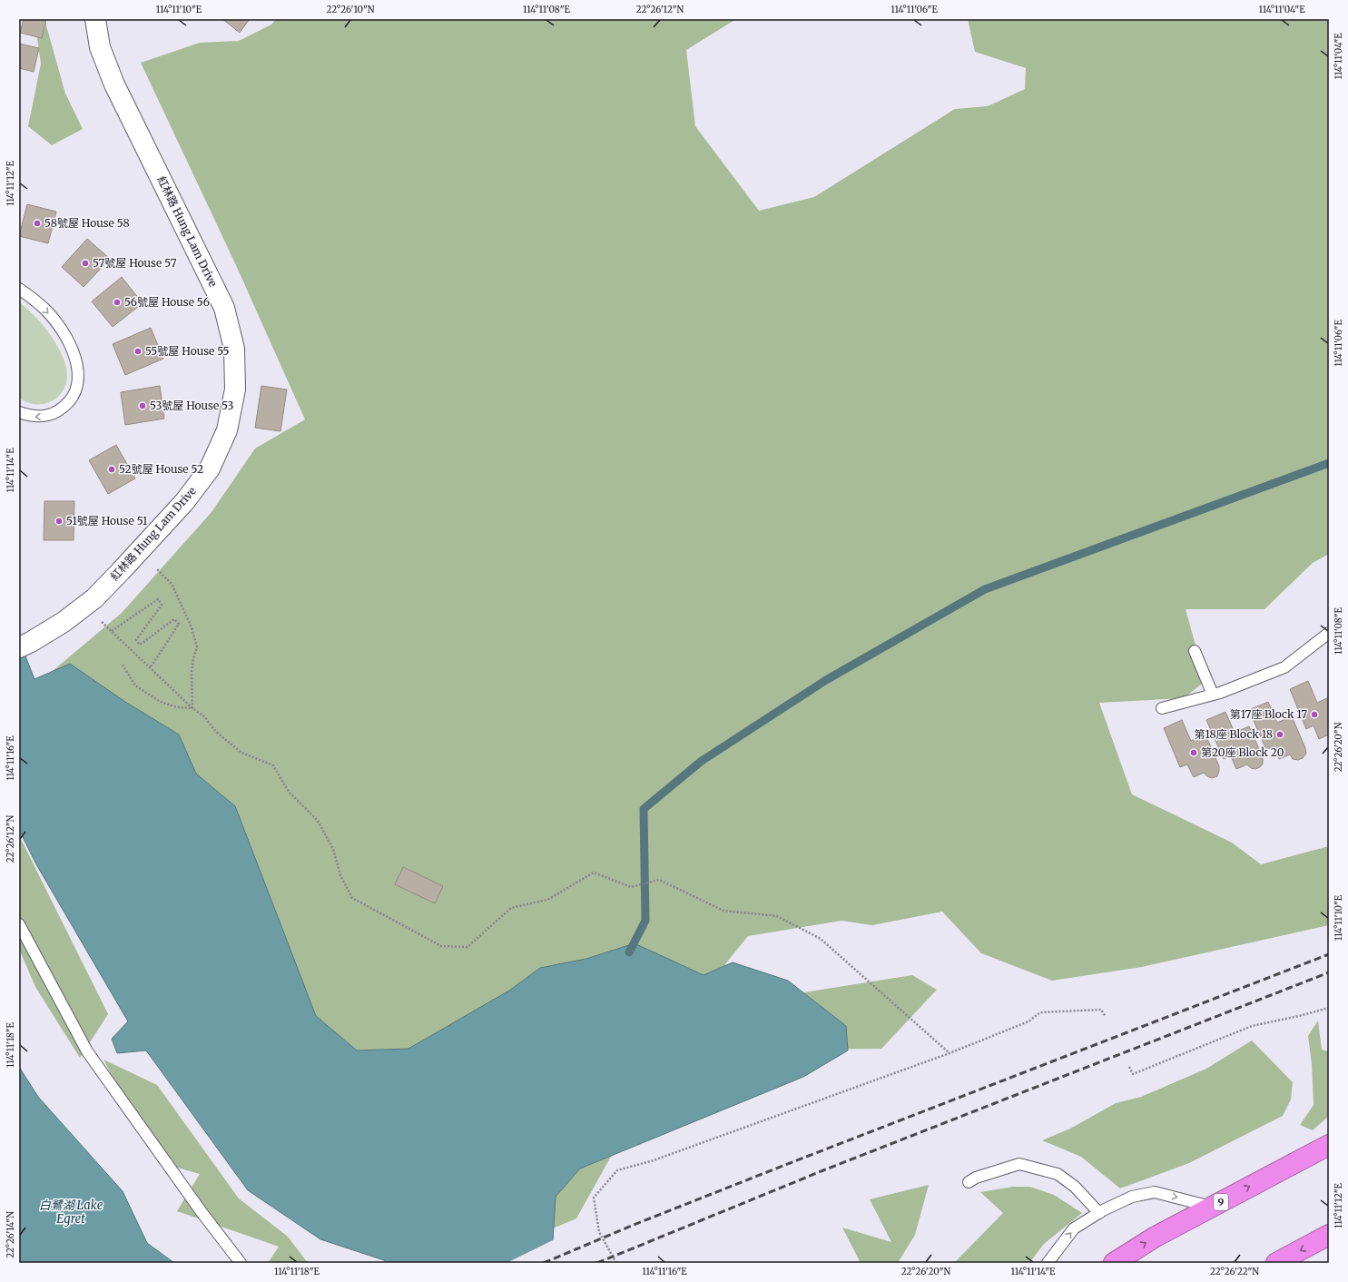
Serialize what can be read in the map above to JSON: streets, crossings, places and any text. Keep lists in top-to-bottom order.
{
  "streets": {
    "highway": ["9"],
    "street": ["紅林路 Hung Lam Drive"]
  },
  "water": ["白鷺湖 Lake Egret"],
  "places": [
    "58號屋 House 58",
    "57號屋 House 57",
    "56號屋 House 56",
    "55號屋 House 55",
    "53號屋 House 53",
    "52號屋 House 52",
    "51號屋 House 51",
    "第17座 Block 17",
    "第18座 Block 18",
    "第20座 Block 20"
  ],
  "coordinates": [
    "114°11'10\"E",
    "22°26'10\"N",
    "114°11'08\"E",
    "22°26'12\"N",
    "114°11'06\"E",
    "114°11'04\"E",
    "114°11'12\"E",
    "114°11'14\"E",
    "22°26'20\"N",
    "114°11'16\"E",
    "114°11'18\"E",
    "22°26'14\"N",
    "22°26'22\"N"
  ]
}
